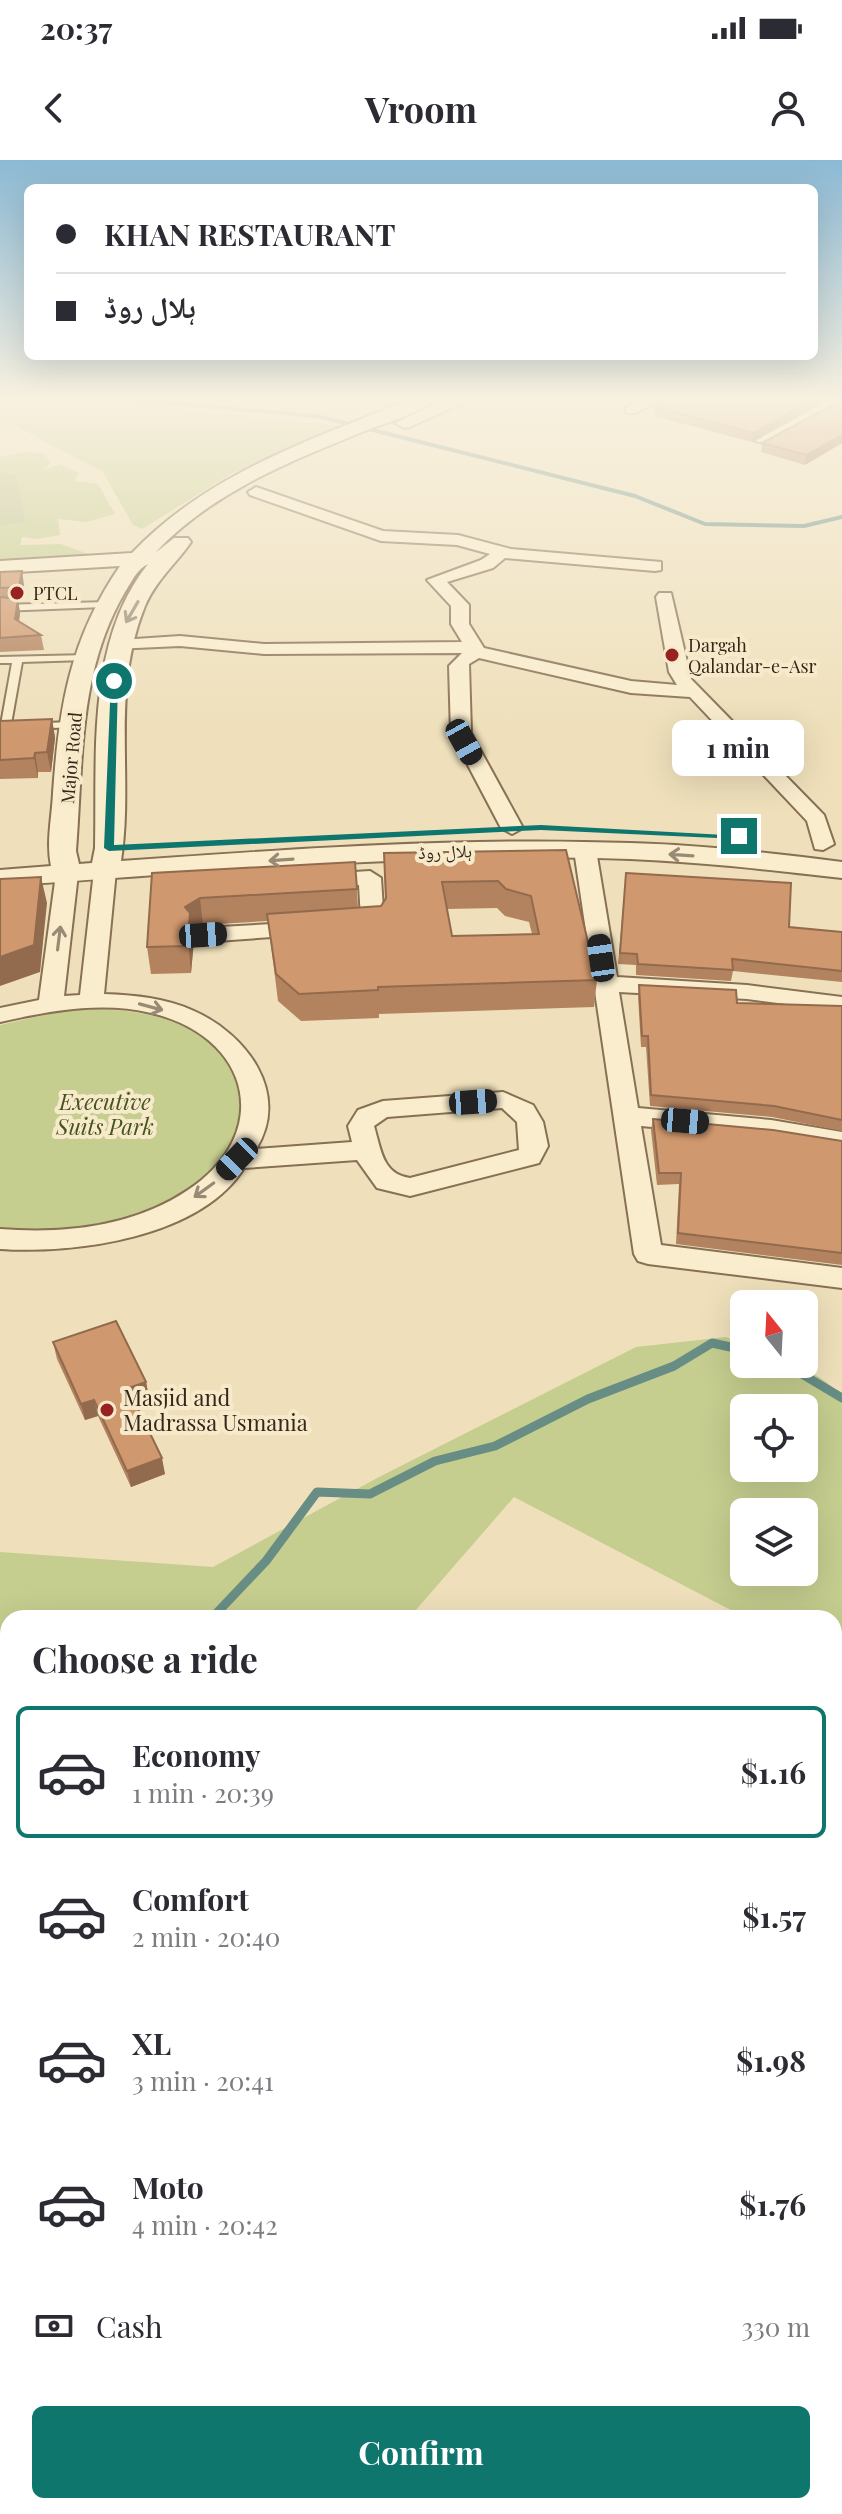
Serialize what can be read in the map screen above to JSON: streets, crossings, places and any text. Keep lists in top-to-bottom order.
{
  "streets": {
    "street": ["Major Road", "ہلال روڈ"]
  },
  "crossings": [
    ["Major Road", "ہلال روڈ"]
  ],
  "parks": ["Executive Suits Park"],
  "places": ["PTCL", "Dargah Qalandar-e-Asr", "Masjid and Madrassa Usmania"],
  "north": "top",
  "page": {
    "status": "20:37",
    "header": "Vroom",
    "banner": ["KHAN RESTAURANT", "ہلال روڈ"],
    "bubble": "1 min",
    "heading": "Choose a ride",
    "list": [
      {
        "name": "Economy",
        "note": "1 min · 20:39",
        "value": "$1.16"
      },
      {
        "name": "Comfort",
        "note": "2 min · 20:40",
        "value": "$1.57"
      },
      {
        "name": "XL",
        "note": "3 min · 20:41",
        "value": "$1.98"
      },
      {
        "name": "Moto",
        "note": "4 min · 20:42",
        "value": "$1.76"
      }
    ],
    "pay": ["Cash", "330 m"],
    "buttons": "Confirm"
  }
}
